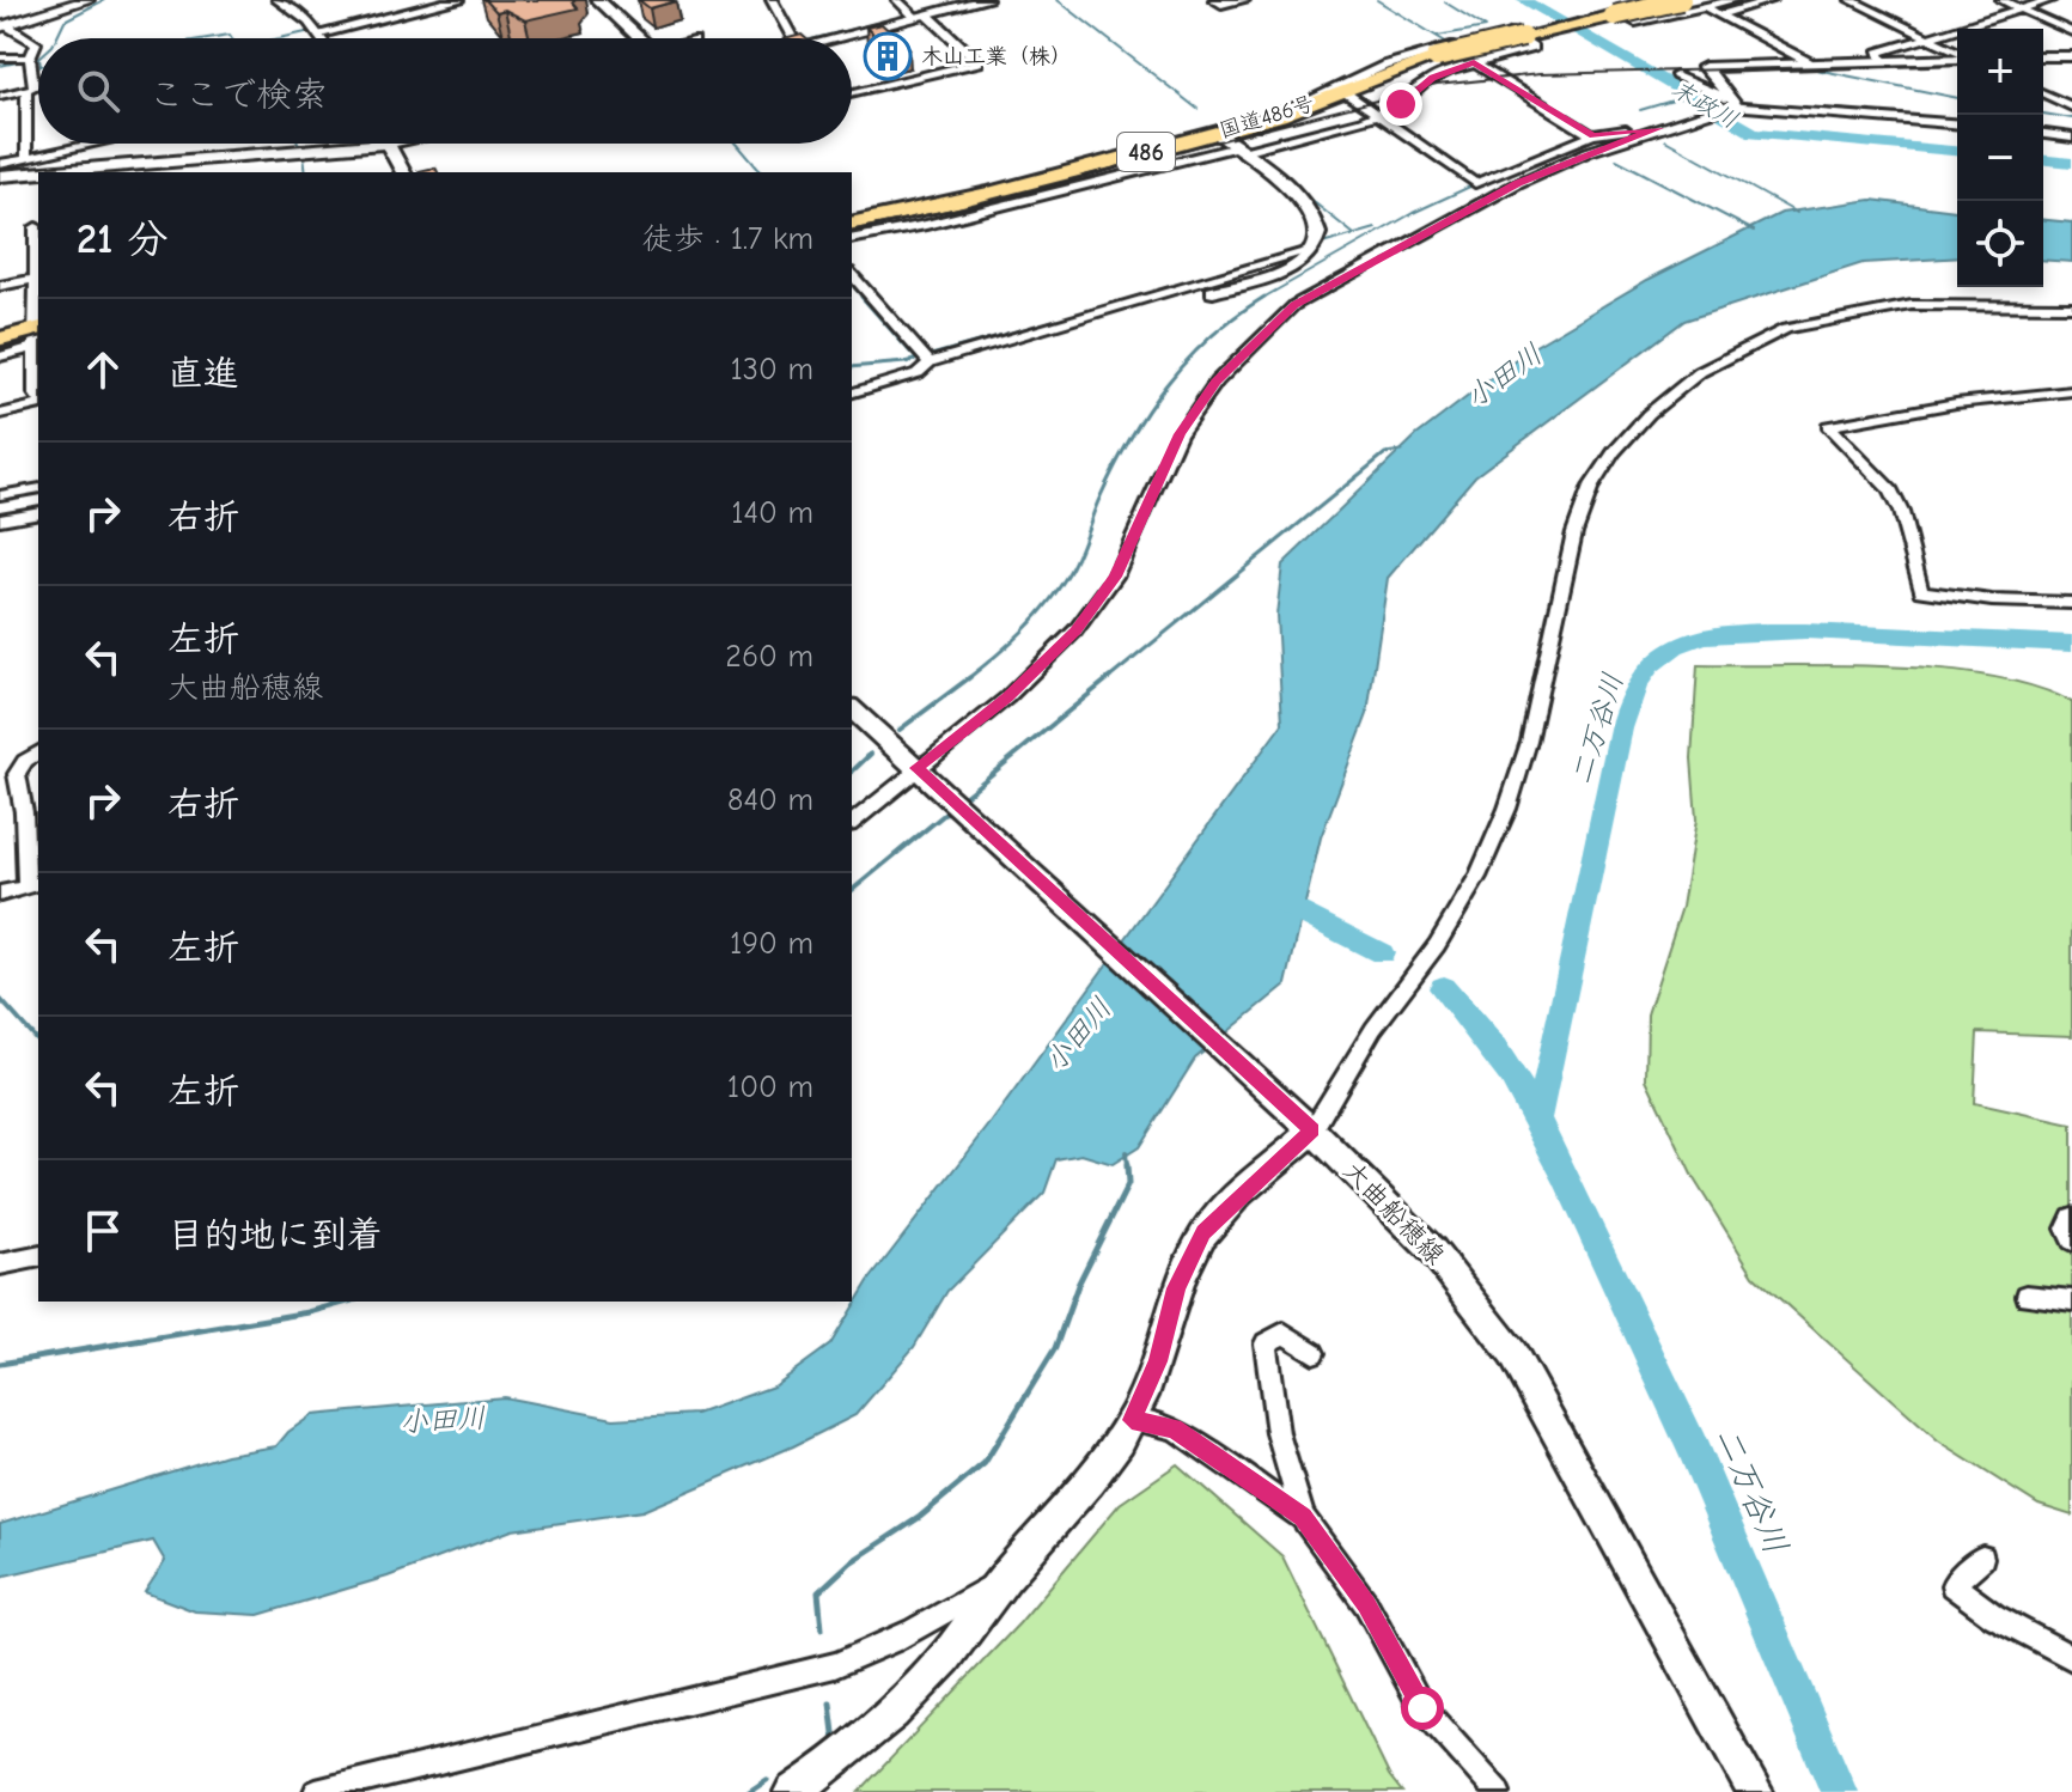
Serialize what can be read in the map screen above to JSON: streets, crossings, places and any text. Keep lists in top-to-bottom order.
{
  "streets": {
    "highway": ["国道486号", "486"],
    "street": ["大曲船穂線"]
  },
  "water": ["末政川", "小田川", "二万谷川"],
  "places": {
    "building": ["木山工業（株）"]
  },
  "page": {
    "map_buttons": ["+", "−"],
    "search": "ここで検索",
    "heading": ["21 分", "徒歩 · 1.7 km"],
    "list": [
      ["直進", "130 m"],
      ["右折", "140 m"],
      ["左折", "大曲船穂線", "260 m"],
      ["右折", "840 m"],
      ["左折", "190 m"],
      ["左折", "100 m"],
      "目的地に到着"
    ]
  }
}
